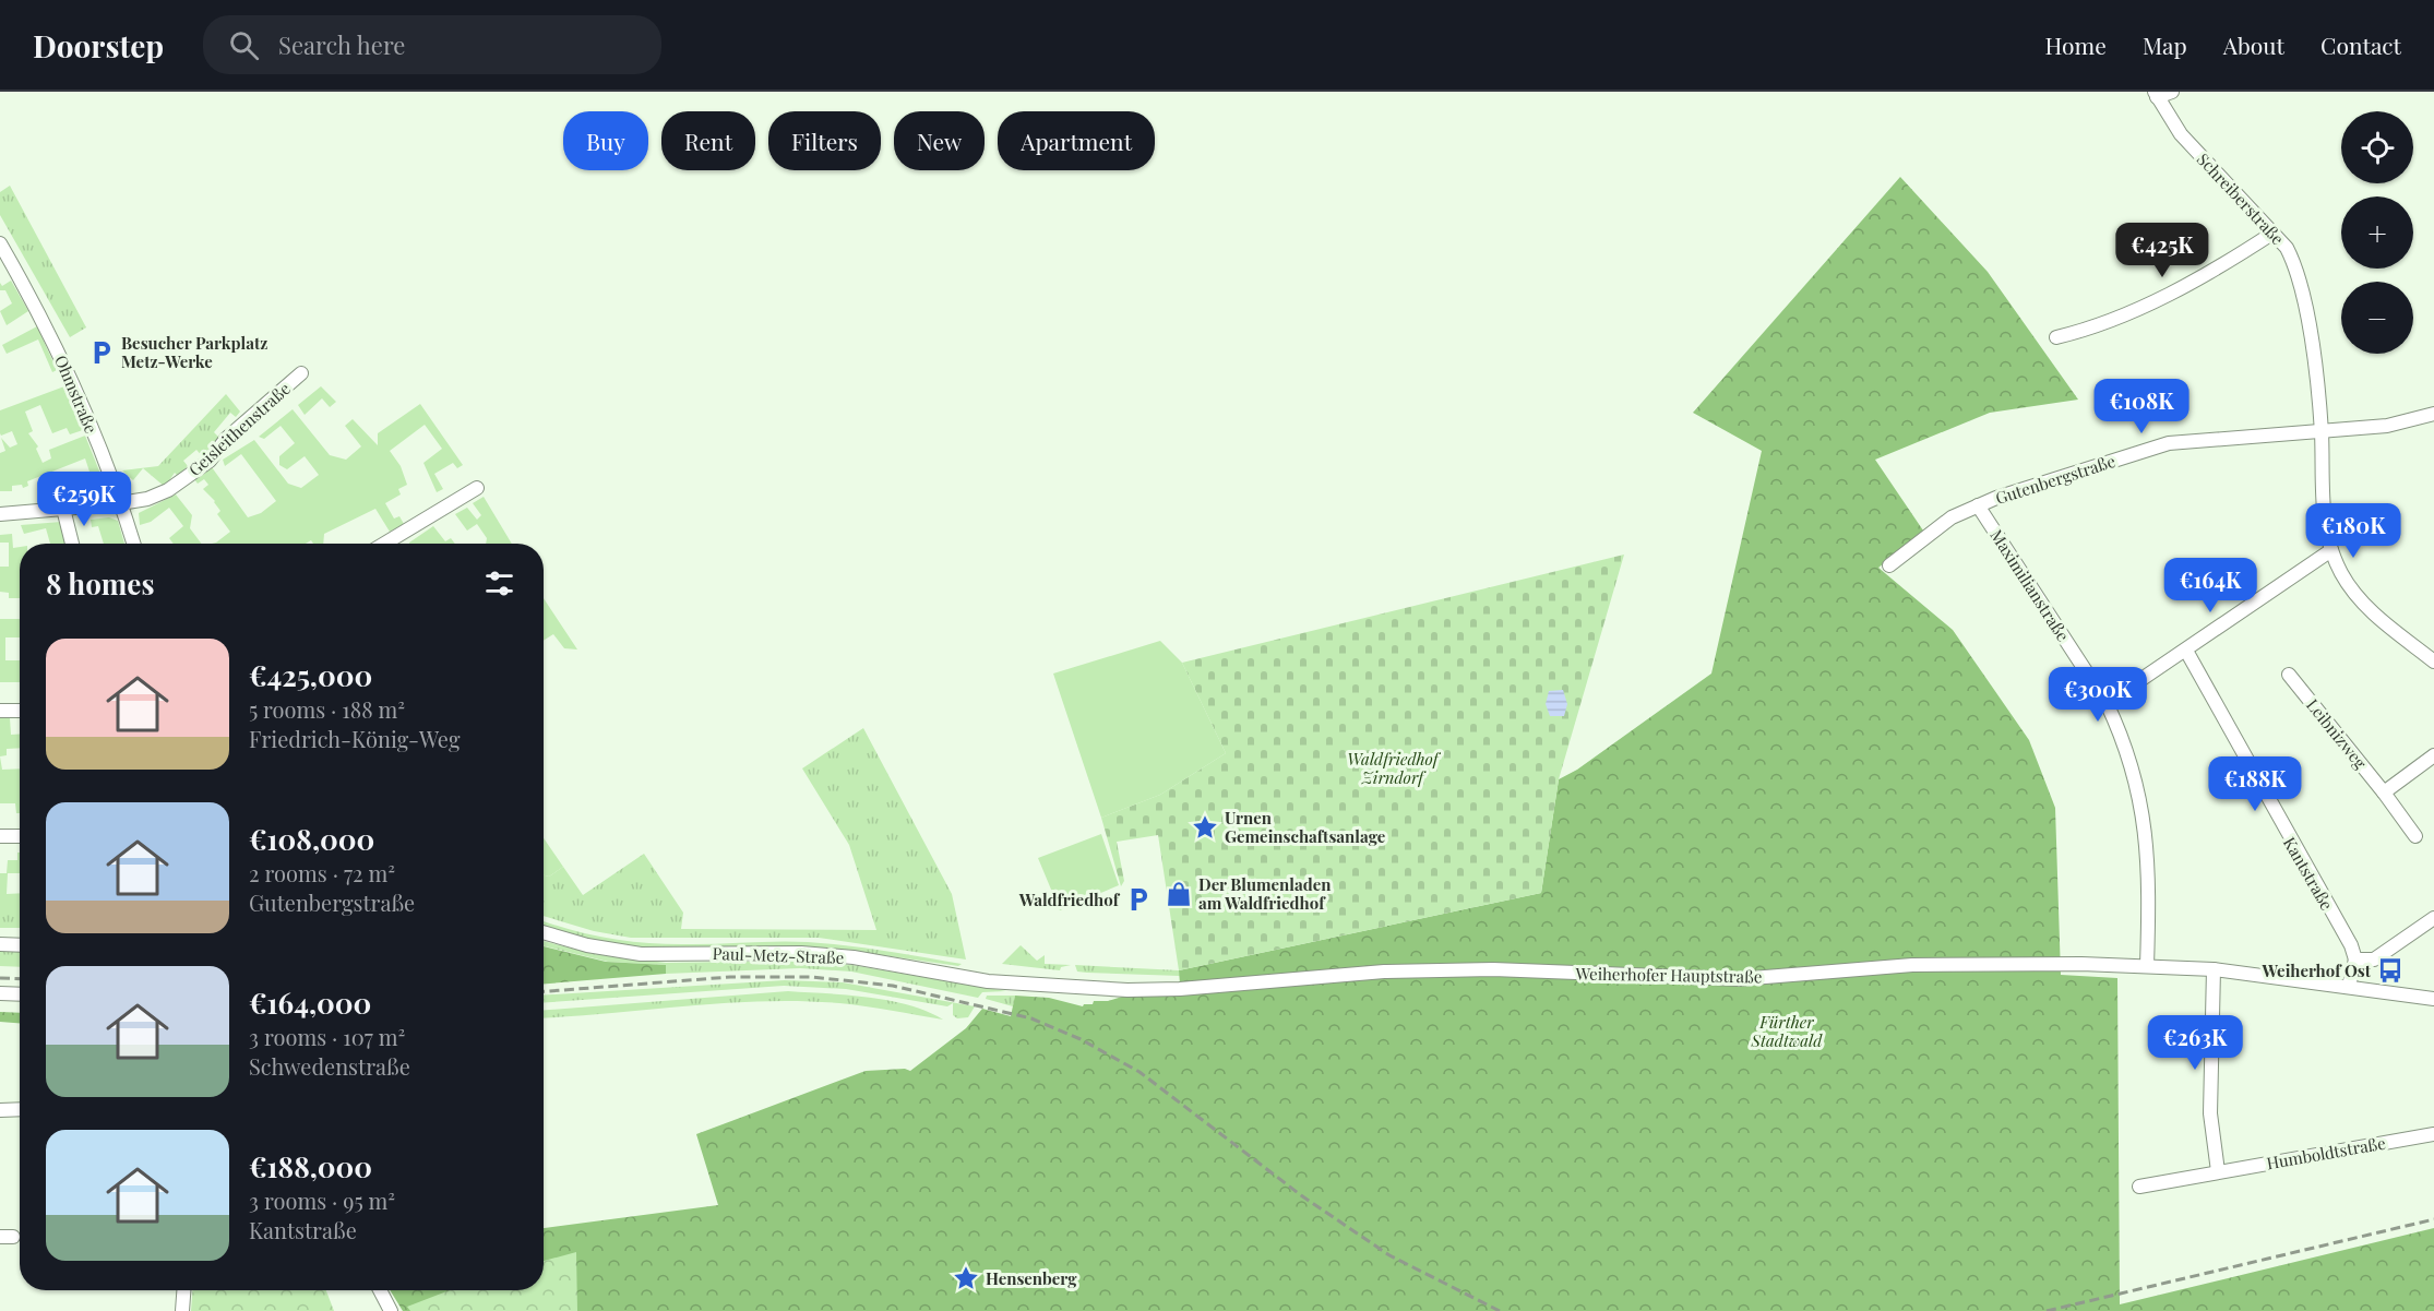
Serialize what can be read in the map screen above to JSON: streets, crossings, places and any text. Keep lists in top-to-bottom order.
{
  "streets": {
    "street": [
      "Schreiberstraße",
      "Ohmstraße",
      "Geisleithenstraße",
      "Gutenbergstraße",
      "Maximilianstraße",
      "Leibnizweg",
      "Kantstraße",
      "Paul-Metz-Straße",
      "Weiherhofer Hauptstraße",
      "Humboldtstraße"
    ]
  },
  "crossings": [
    ["Schreiberstraße", "Gutenbergstraße"],
    ["Ohmstraße", "Geisleithenstraße"],
    ["Gutenbergstraße", "Maximilianstraße"],
    ["Maximilianstraße", "Weiherhofer Hauptstraße"],
    ["Paul-Metz-Straße", "Weiherhofer Hauptstraße"]
  ],
  "parks": ["Waldfriedhof Zirndorf", "Fürther Stadtwald"],
  "places": {
    "parking": ["Besucher Parkplatz Metz-Werke", "Waldfriedhof"],
    "place": ["Urnen Gemeinschaftsanlage", "Hensenberg"],
    "shop": ["Der Blumenladen am Waldfriedhof"],
    "bus stop": ["Weiherhof Ost"]
  },
  "page": {
    "header": "Doorstep",
    "search": "Search here",
    "nav": [
      "Home",
      "Map",
      "About",
      "Contact"
    ],
    "map_buttons": ["+", "−"],
    "chip": [
      "Buy",
      "Rent",
      "Filters",
      "New",
      "Apartment"
    ],
    "price": [
      "€425K",
      "€108K",
      "€259K",
      "€180K",
      "€164K",
      "€300K",
      "€188K",
      "€263K"
    ],
    "heading": "8 homes",
    "list": [
      {
        "name": "€425,000",
        "note": "5 rooms · 188 m² · Friedrich-König-Weg"
      },
      {
        "name": "€108,000",
        "note": "2 rooms · 72 m² · Gutenbergstraße"
      },
      {
        "name": "€164,000",
        "note": "3 rooms · 107 m² · Schwedenstraße"
      },
      {
        "name": "€188,000",
        "note": "3 rooms · 95 m² · Kantstraße"
      }
    ]
  }
}
